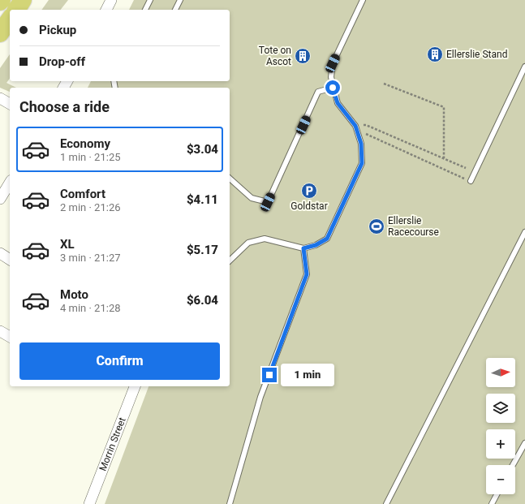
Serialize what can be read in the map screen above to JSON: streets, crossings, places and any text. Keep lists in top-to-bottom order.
{
  "streets": {
    "street": ["Morrin Street"]
  },
  "places": {
    "building": ["Ellerslie Stand", "Tote on Ascot"],
    "parking": ["Goldstar"],
    "sports": ["Ellerslie Racecourse"]
  },
  "north": "right",
  "page": {
    "banner": ["Pickup", "Drop-off"],
    "heading": "Choose a ride",
    "list": [
      {
        "name": "Economy",
        "note": "1 min · 21:25",
        "value": "$3.04"
      },
      {
        "name": "Comfort",
        "note": "2 min · 21:26",
        "value": "$4.11"
      },
      {
        "name": "XL",
        "note": "3 min · 21:27",
        "value": "$5.17"
      },
      {
        "name": "Moto",
        "note": "4 min · 21:28",
        "value": "$6.04"
      }
    ],
    "buttons": "Confirm",
    "map_buttons": ["+", "−"],
    "bubble": "1 min"
  }
}
